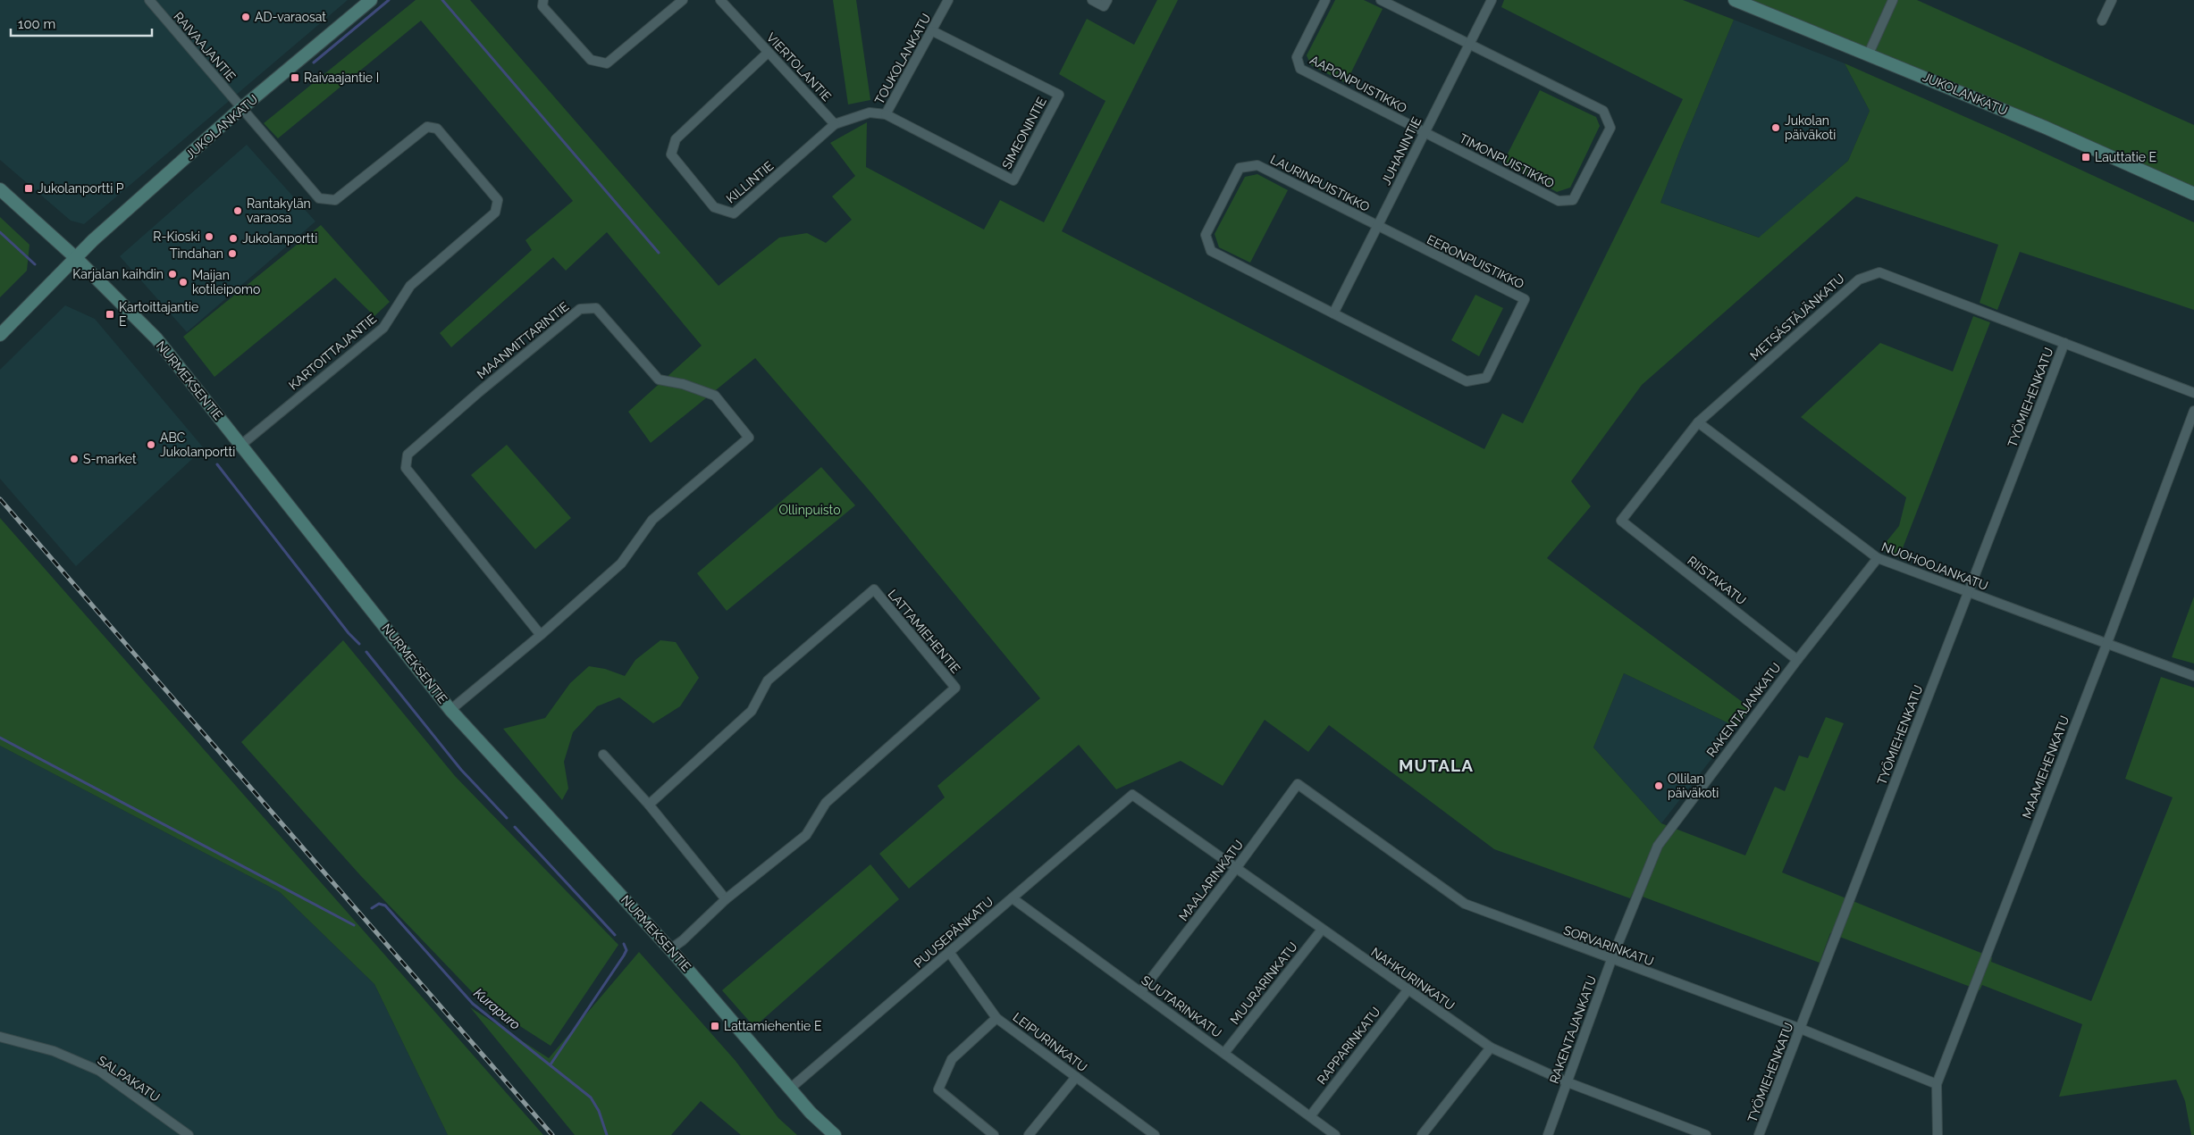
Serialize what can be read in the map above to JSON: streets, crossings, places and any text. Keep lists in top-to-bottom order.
{
  "streets": {
    "street": [
      "RAIVAAJANTIE",
      "TOUKOLANKATU",
      "VIERTOLANTIE",
      "AAPONPUISTIKKO",
      "JUKOLANKATU",
      "SIMEONINTIE",
      "JUHANINTIE",
      "TIMONPUISTIKKO",
      "KILLINTIE",
      "LAURINPUISTIKKO",
      "EERONPUISTIKKO",
      "METSÄSTÄJÄNKATU",
      "MAANMITTARINTIE",
      "KARTOITTAJANTIE",
      "NURMEKSENTIE",
      "TYÖMIEHENKATU",
      "NUOHOOJANKATU",
      "RIISTAKATU",
      "LATTAMIEHENTIE",
      "RAKENTAJANKATU",
      "MAAMIEHENKATU",
      "MAALARINKATU",
      "PUUSEPÄNKATU",
      "SORVARINKATU",
      "NAHKURINKATU",
      "MUURARINKATU",
      "SUUTARINKATU",
      "LEIPURINKATU",
      "RAPPARINKATU",
      "SALPAKATU"
    ]
  },
  "crossings": [
    ["RAIVAAJANTIE", "JUKOLANKATU"],
    ["RAIVAAJANTIE", "KARTOITTAJANTIE"],
    ["TOUKOLANKATU", "VIERTOLANTIE"],
    ["TOUKOLANKATU", "SIMEONINTIE"],
    ["TOUKOLANKATU", "KILLINTIE"],
    ["VIERTOLANTIE", "KILLINTIE"],
    ["AAPONPUISTIKKO", "JUHANINTIE"],
    ["AAPONPUISTIKKO", "TIMONPUISTIKKO"],
    ["JUKOLANKATU", "KARTOITTAJANTIE"],
    ["JUKOLANKATU", "NURMEKSENTIE"],
    ["JUHANINTIE", "TIMONPUISTIKKO"],
    ["JUHANINTIE", "LAURINPUISTIKKO"],
    ["JUHANINTIE", "EERONPUISTIKKO"],
    ["LAURINPUISTIKKO", "EERONPUISTIKKO"],
    ["METSÄSTÄJÄNKATU", "TYÖMIEHENKATU"],
    ["METSÄSTÄJÄNKATU", "NUOHOOJANKATU"],
    ["METSÄSTÄJÄNKATU", "RIISTAKATU"],
    ["MAANMITTARINTIE", "NURMEKSENTIE"],
    ["KARTOITTAJANTIE", "NURMEKSENTIE"],
    ["NURMEKSENTIE", "LATTAMIEHENTIE"],
    ["NURMEKSENTIE", "PUUSEPÄNKATU"],
    ["TYÖMIEHENKATU", "NUOHOOJANKATU"],
    ["TYÖMIEHENKATU", "SORVARINKATU"],
    ["NUOHOOJANKATU", "RAKENTAJANKATU"],
    ["NUOHOOJANKATU", "MAAMIEHENKATU"],
    ["RIISTAKATU", "RAKENTAJANKATU"],
    ["RAKENTAJANKATU", "SORVARINKATU"],
    ["RAKENTAJANKATU", "NAHKURINKATU"],
    ["MAAMIEHENKATU", "SORVARINKATU"],
    ["MAALARINKATU", "SORVARINKATU"],
    ["MAALARINKATU", "NAHKURINKATU"],
    ["MAALARINKATU", "SUUTARINKATU"],
    ["PUUSEPÄNKATU", "NAHKURINKATU"],
    ["PUUSEPÄNKATU", "SUUTARINKATU"],
    ["PUUSEPÄNKATU", "LEIPURINKATU"],
    ["NAHKURINKATU", "MUURARINKATU"],
    ["NAHKURINKATU", "RAPPARINKATU"],
    ["MUURARINKATU", "SUUTARINKATU"],
    ["SUUTARINKATU", "RAPPARINKATU"]
  ],
  "districts": ["MUTALA"],
  "water": ["Kurapuro"],
  "parks": ["Ollinpuisto"],
  "places": {
    "other": [
      "AD-varaosat",
      "Jukolan päiväkoti",
      "Rantakylän varaosa",
      "R-Kioski",
      "Jukolanportti",
      "Tindahan",
      "Karjalan kaihdin",
      "Maijan kotileipomo",
      "ABC Jukolanportti",
      "S-market",
      "Ollilan päiväkoti"
    ],
    "transit": [
      "Raivaajantie I",
      "Lauttatie E",
      "Jukolanportti P",
      "Kartoittajantie E",
      "Lattamiehentie E"
    ]
  },
  "scale_bar": "100 m"
}
